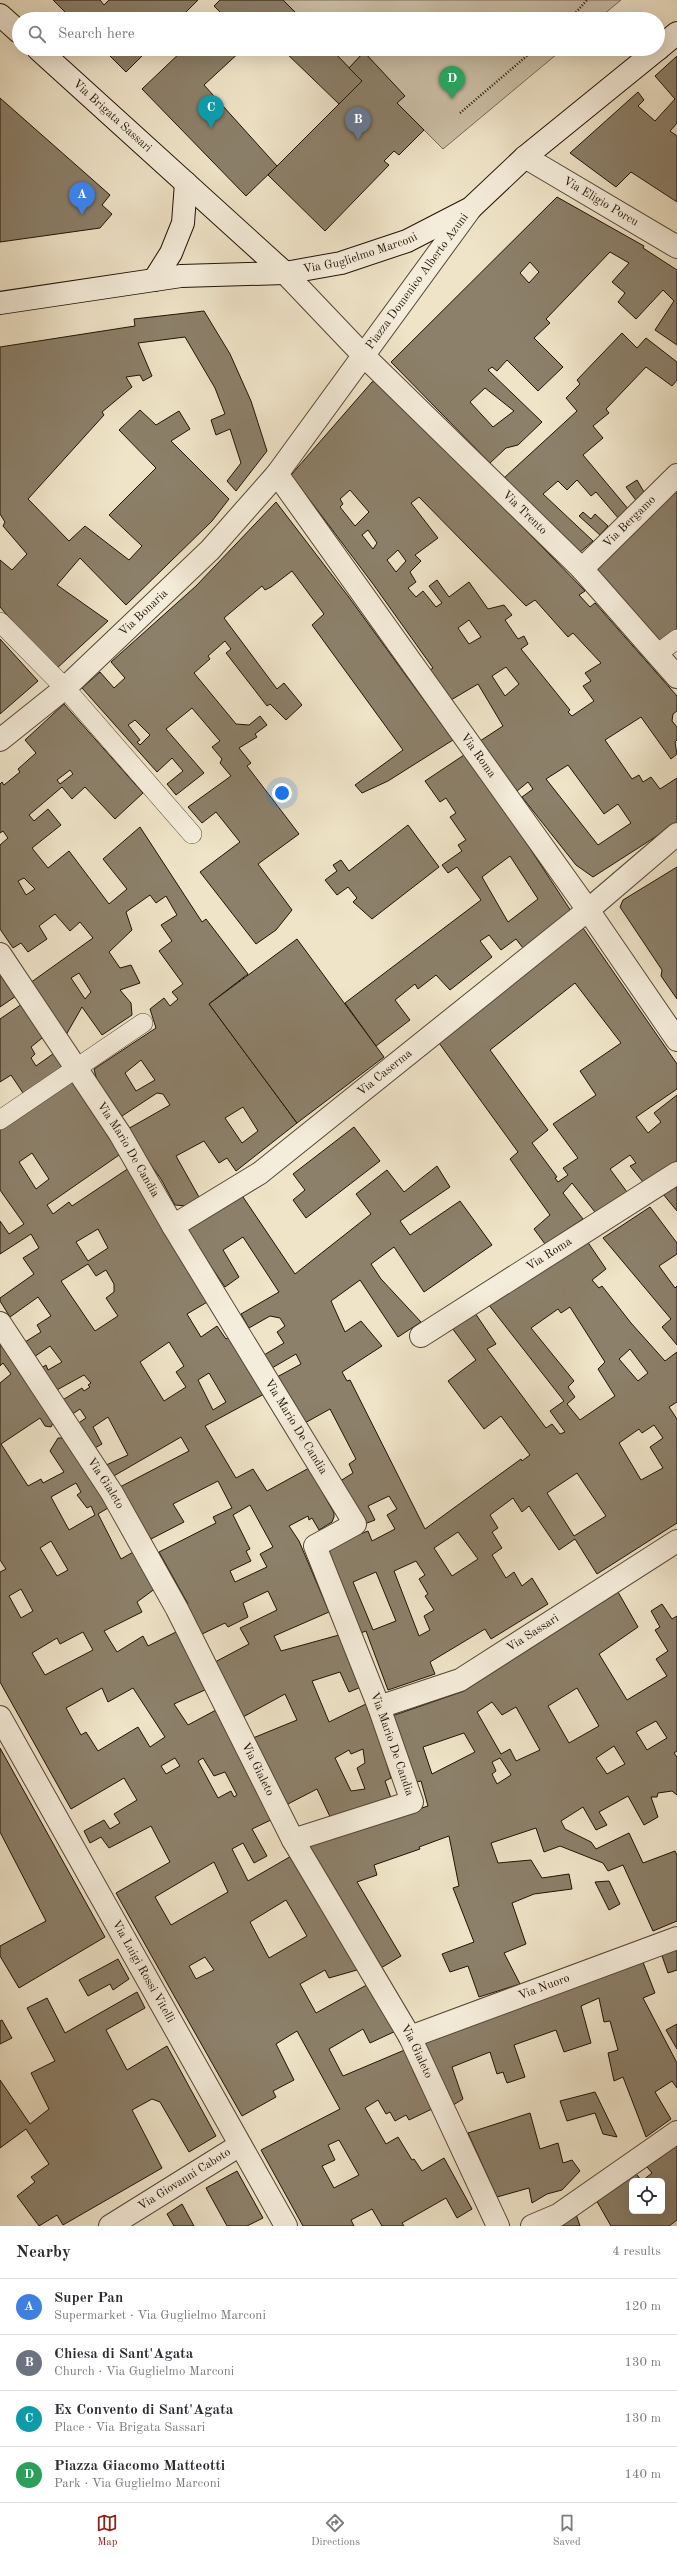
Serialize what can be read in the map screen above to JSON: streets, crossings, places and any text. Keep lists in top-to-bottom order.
{
  "streets": {
    "street": [
      "Via Brigata Sassari",
      "Via Eligio Porcu",
      "Via Guglielmo Marconi",
      "Piazza Domenico Alberto Azuni",
      "Via Trento",
      "Via Bergamo",
      "Via Bonaria",
      "Via Roma",
      "Via Caserma",
      "Via Mario De Candia",
      "Via Gialeto",
      "Via Sassari",
      "Via Luigi Rossi Vitelli",
      "Via Nuoro",
      "Via Giovanni Caboto"
    ]
  },
  "crossings": [
    ["Via Brigata Sassari", "Via Guglielmo Marconi"],
    ["Via Brigata Sassari", "Piazza Domenico Alberto Azuni"],
    ["Via Eligio Porcu", "Via Guglielmo Marconi"],
    ["Via Guglielmo Marconi", "Piazza Domenico Alberto Azuni"],
    ["Piazza Domenico Alberto Azuni", "Via Trento"],
    ["Piazza Domenico Alberto Azuni", "Via Bonaria"],
    ["Piazza Domenico Alberto Azuni", "Via Roma"],
    ["Via Trento", "Via Bergamo"],
    ["Via Bonaria", "Via Roma"],
    ["Via Roma", "Via Caserma"],
    ["Via Caserma", "Via Mario De Candia"],
    ["Via Mario De Candia", "Via Gialeto"],
    ["Via Mario De Candia", "Via Sassari"],
    ["Via Gialeto", "Via Nuoro"],
    ["Via Luigi Rossi Vitelli", "Via Giovanni Caboto"]
  ],
  "page": {
    "search": "Search here",
    "pins": [
      "D",
      "C",
      "B",
      "A"
    ],
    "heading": ["Nearby", "4 results"],
    "list": [
      {
        "mark": "A",
        "name": "Super Pan",
        "note": "Supermarket · Via Guglielmo Marconi",
        "value": "120 m"
      },
      {
        "mark": "B",
        "name": "Chiesa di Sant'Agata",
        "note": "Church · Via Guglielmo Marconi",
        "value": "130 m"
      },
      {
        "mark": "C",
        "name": "Ex Convento di Sant'Agata",
        "note": "Place · Via Brigata Sassari",
        "value": "130 m"
      },
      {
        "mark": "D",
        "name": "Piazza Giacomo Matteotti",
        "note": "Park · Via Guglielmo Marconi",
        "value": "140 m"
      }
    ],
    "nav": ["Map", "Directions", "Saved"]
  }
}
